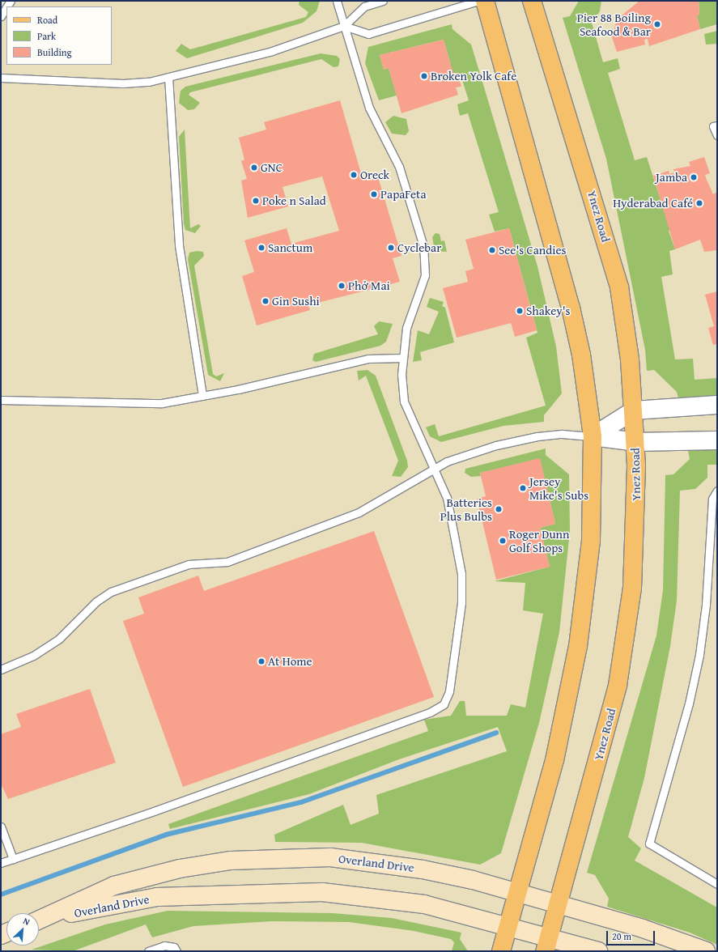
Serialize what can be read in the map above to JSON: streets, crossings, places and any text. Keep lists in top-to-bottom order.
{
  "streets": {
    "main road": ["Ynez Road", "Overland Drive"]
  },
  "crossings": [
    ["Ynez Road", "Overland Drive"]
  ],
  "places": [
    "Pier 88 Boiling Seafood & Bar",
    "Broken Yolk Cafe",
    "GNC",
    "Oreck",
    "Jamba",
    "PapaFeta",
    "Poke n Salad",
    "Hyderabad Café",
    "Sanctum",
    "Cyclebar",
    "See's Candies",
    "Phở Mai",
    "Gin Sushi",
    "Shakey's",
    "Jersey Mike's Subs",
    "Batteries Plus Bulbs",
    "Roger Dunn Golf Shops",
    "At Home"
  ],
  "legend": ["Road", "Park", "Building"],
  "scale_bar": "20 m",
  "north": "top right"
}
